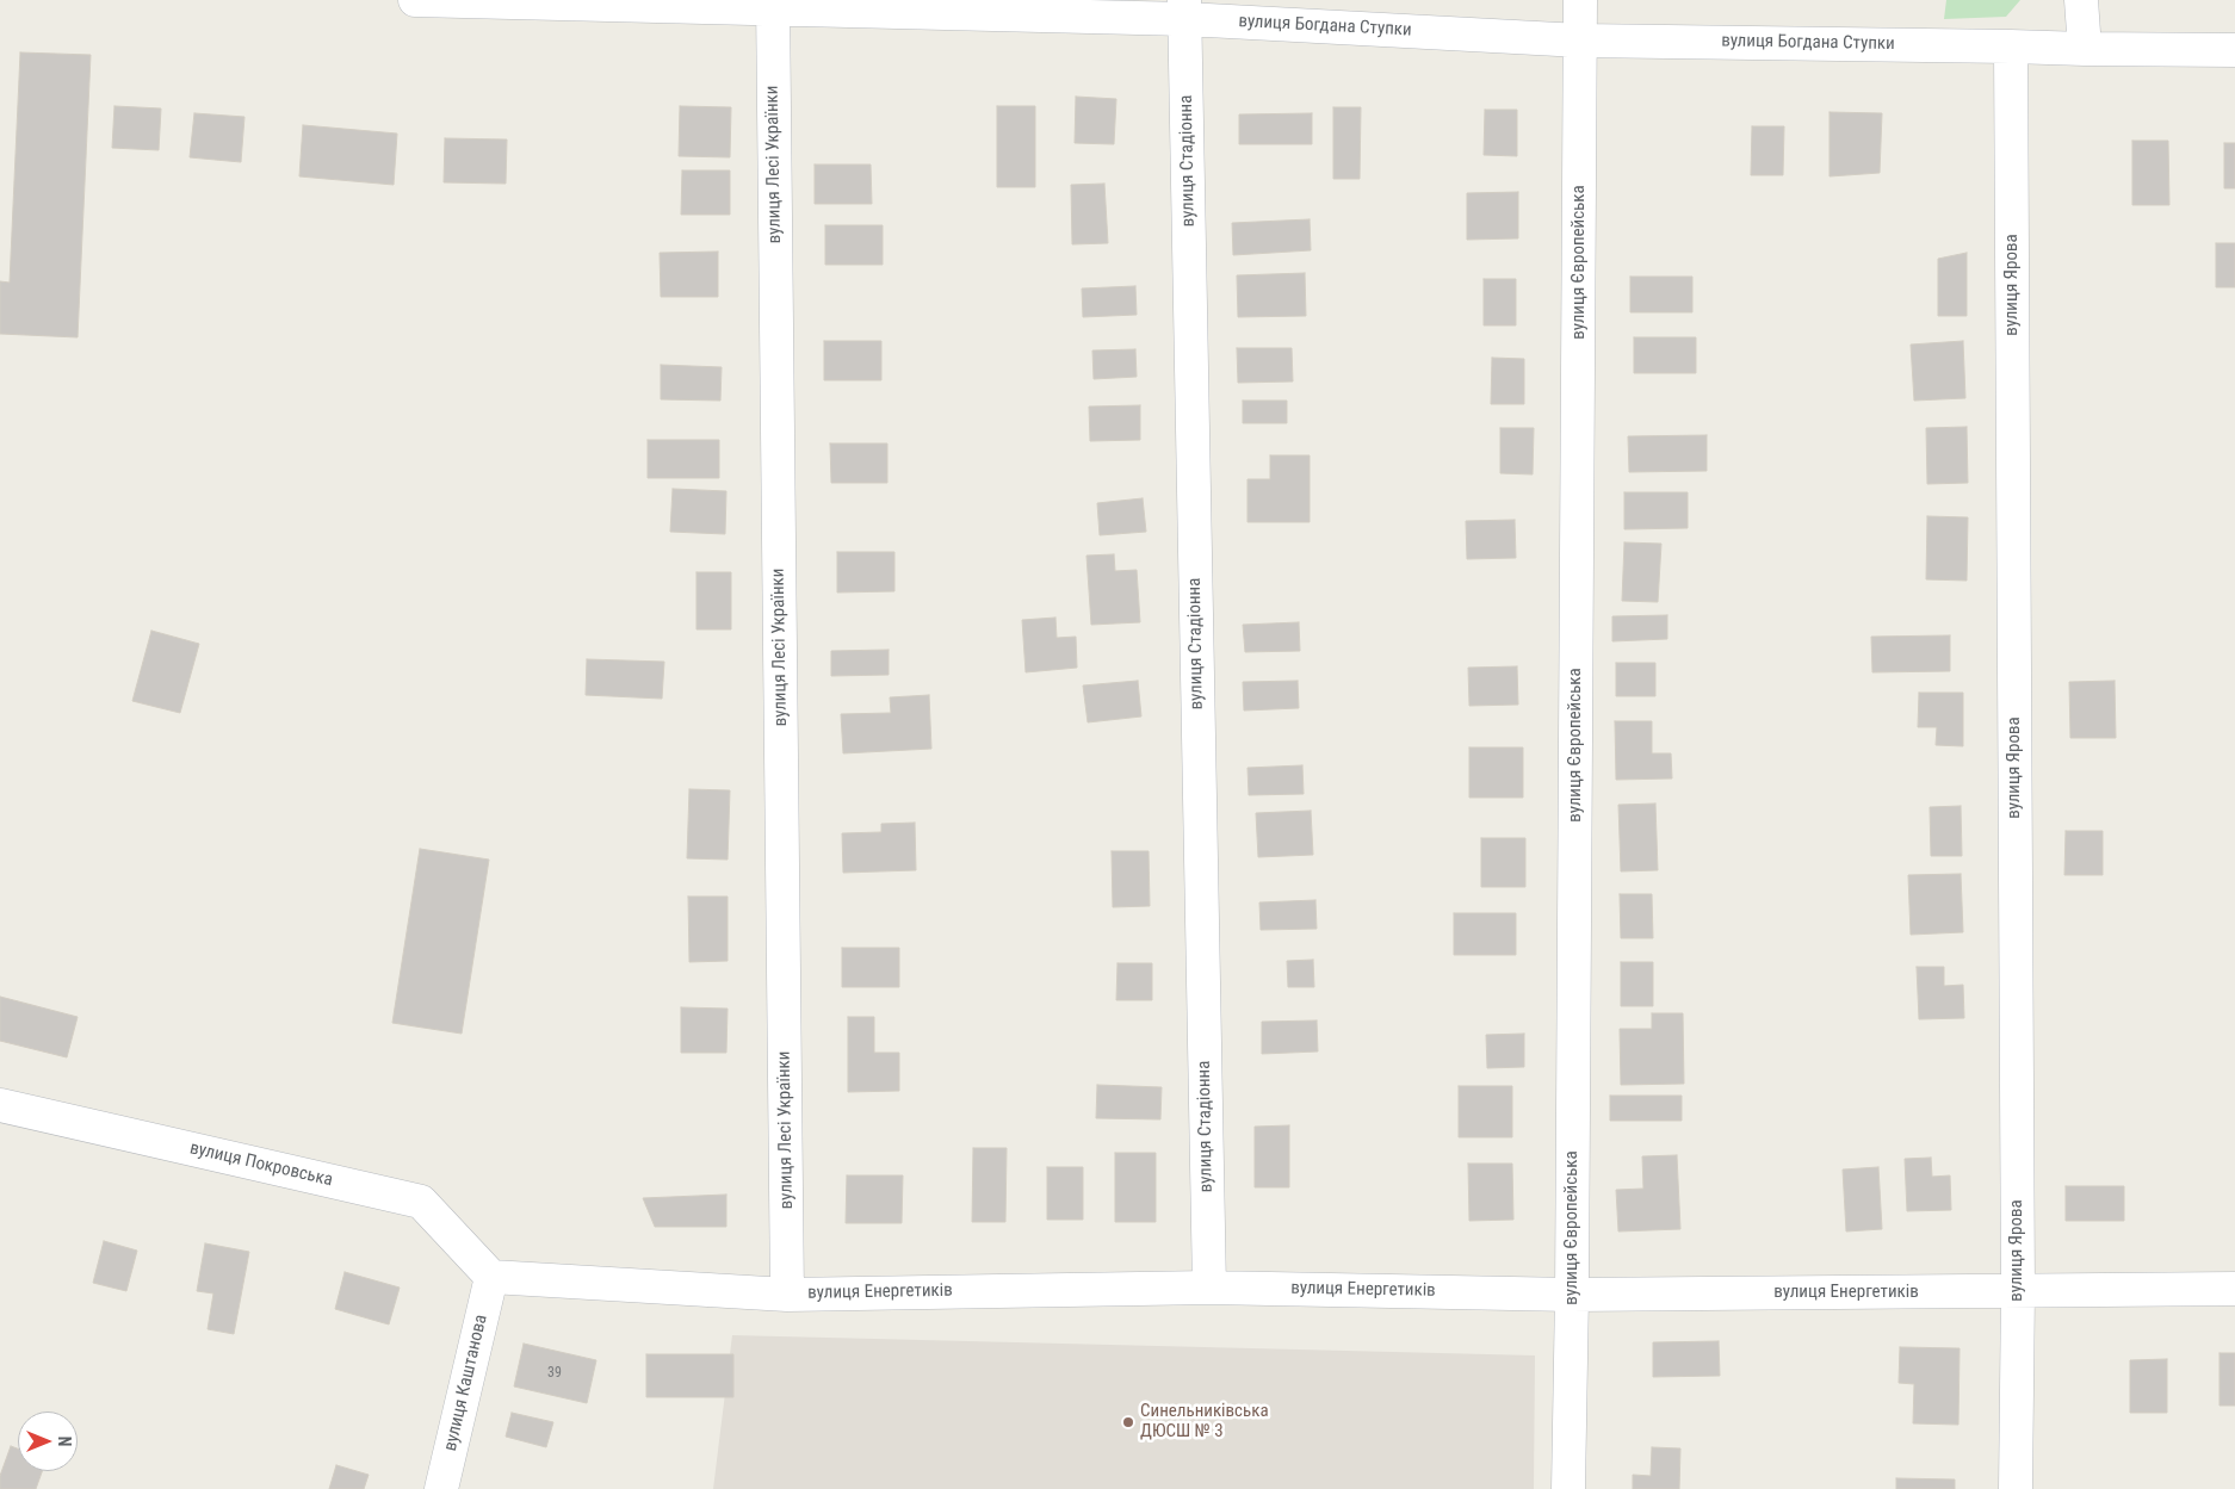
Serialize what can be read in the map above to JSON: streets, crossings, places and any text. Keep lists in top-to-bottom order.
{
  "streets": {
    "street": [
      "вулиця Богдана Ступки",
      "вулиця Стадіонна",
      "вулиця Лесі Українки",
      "вулиця Європейська",
      "вулиця Ярова",
      "вулиця Покровська",
      "вулиця Енергетиків",
      "вулиця Каштанова"
    ]
  },
  "crossings": [
    ["вулиця Богдана Ступки", "вулиця Стадіонна"],
    ["вулиця Богдана Ступки", "вулиця Лесі Українки"],
    ["вулиця Богдана Ступки", "вулиця Європейська"],
    ["вулиця Богдана Ступки", "вулиця Ярова"],
    ["вулиця Стадіонна", "вулиця Енергетиків"],
    ["вулиця Лесі Українки", "вулиця Енергетиків"],
    ["вулиця Європейська", "вулиця Енергетиків"],
    ["вулиця Ярова", "вулиця Енергетиків"],
    ["вулиця Покровська", "вулиця Енергетиків"],
    ["вулиця Покровська", "вулиця Каштанова"],
    ["вулиця Енергетиків", "вулиця Каштанова"]
  ],
  "places": ["Синельниківська ДЮСШ № 3"],
  "house_numbers": ["39"],
  "north": "right"
}
